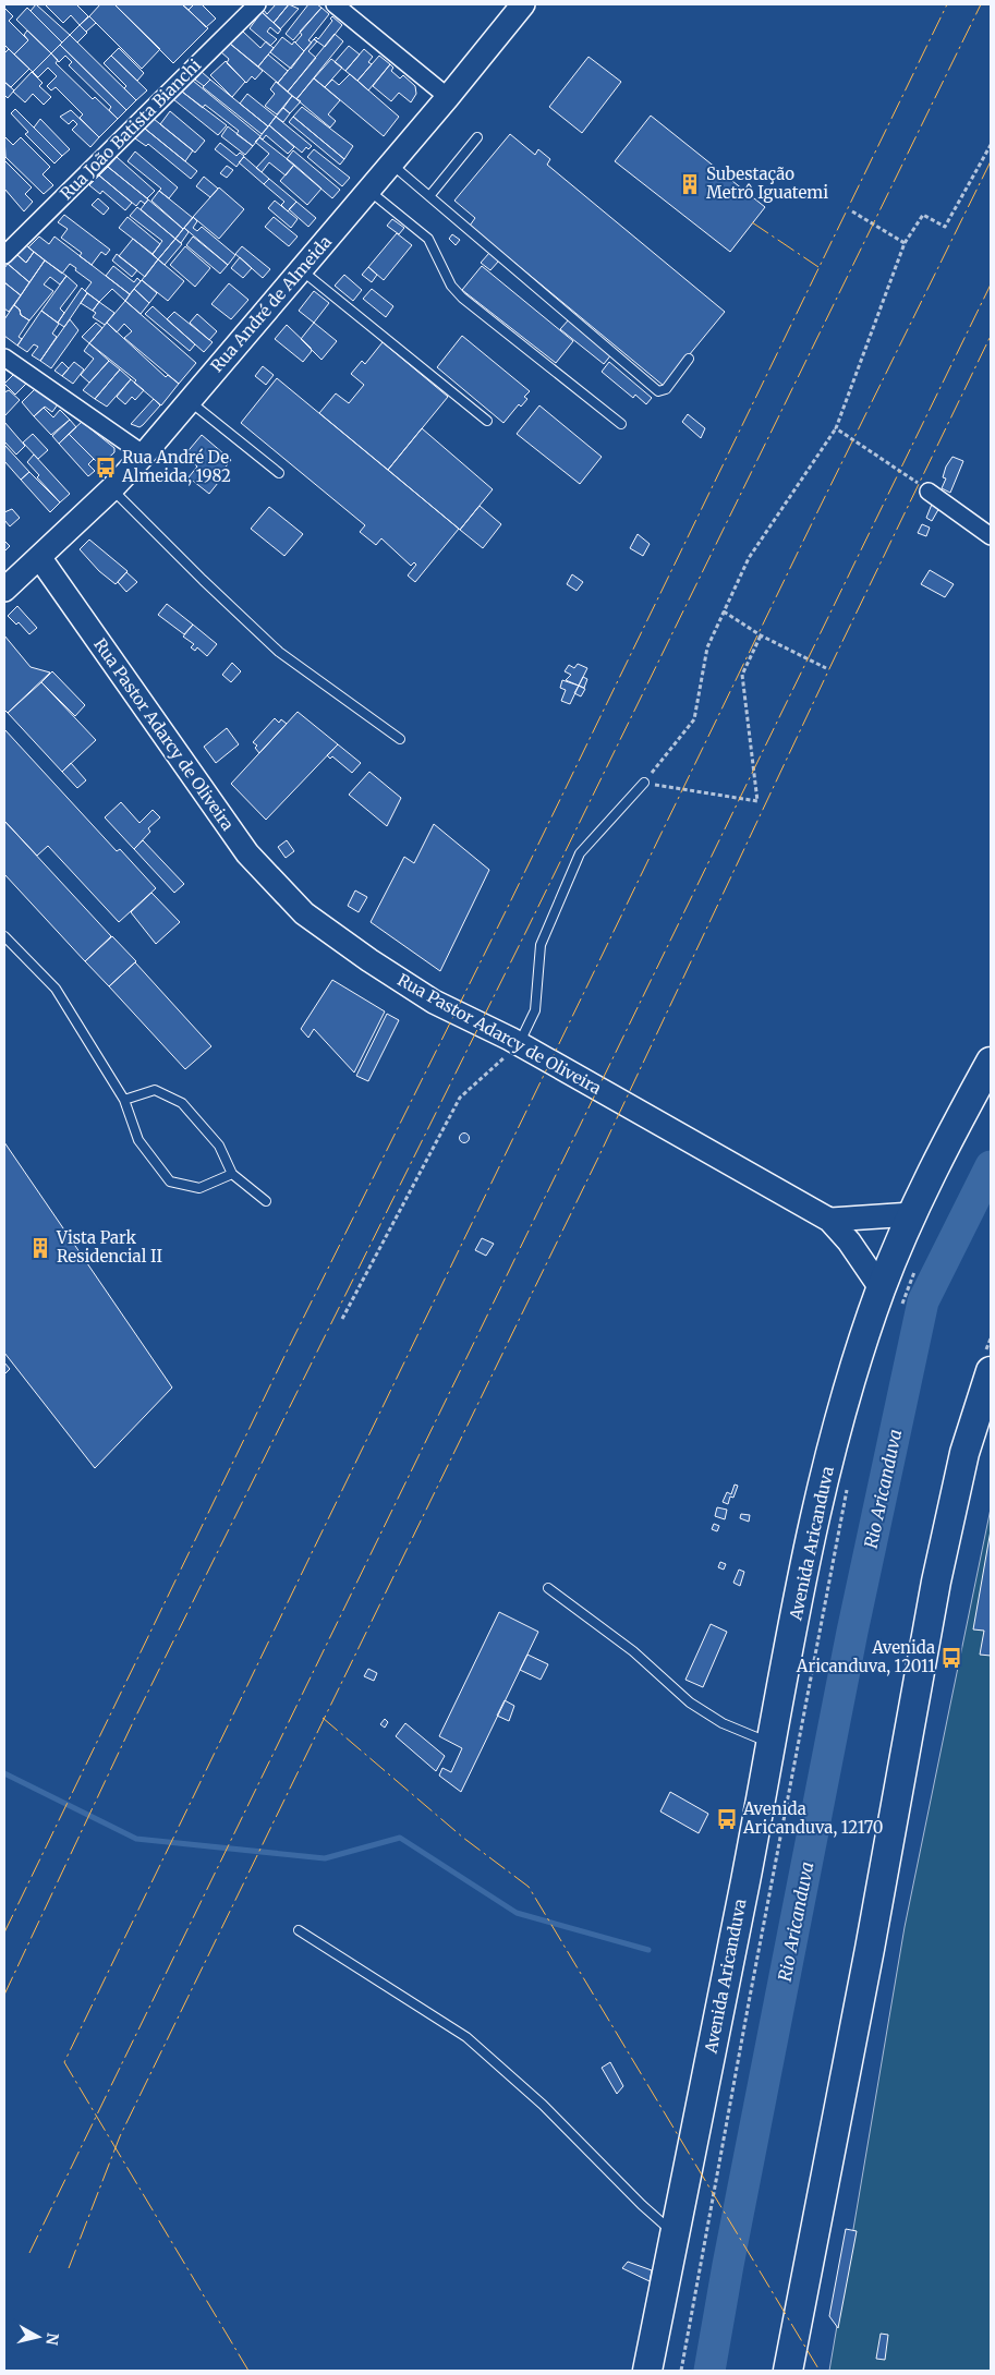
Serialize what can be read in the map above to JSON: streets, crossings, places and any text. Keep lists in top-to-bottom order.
{
  "streets": {
    "highway": ["Avenida Aricanduva"],
    "street": ["Rua João Batista Bianchi", "Rua André de Almeida", "Rua Pastor Adarcy de Oliveira"]
  },
  "crossings": [
    ["Rua André de Almeida", "Rua Pastor Adarcy de Oliveira"],
    ["Rua Pastor Adarcy de Oliveira", "Avenida Aricanduva"]
  ],
  "water": ["Rio Aricanduva"],
  "places": {
    "building": ["Subestação Metrô Iguatemi", "Vista Park Residencial II"],
    "bus stop": ["Rua André De Almeida, 1982", "Avenida Aricanduva, 12011", "Avenida Aricanduva, 12170"]
  },
  "north": "right"
}
